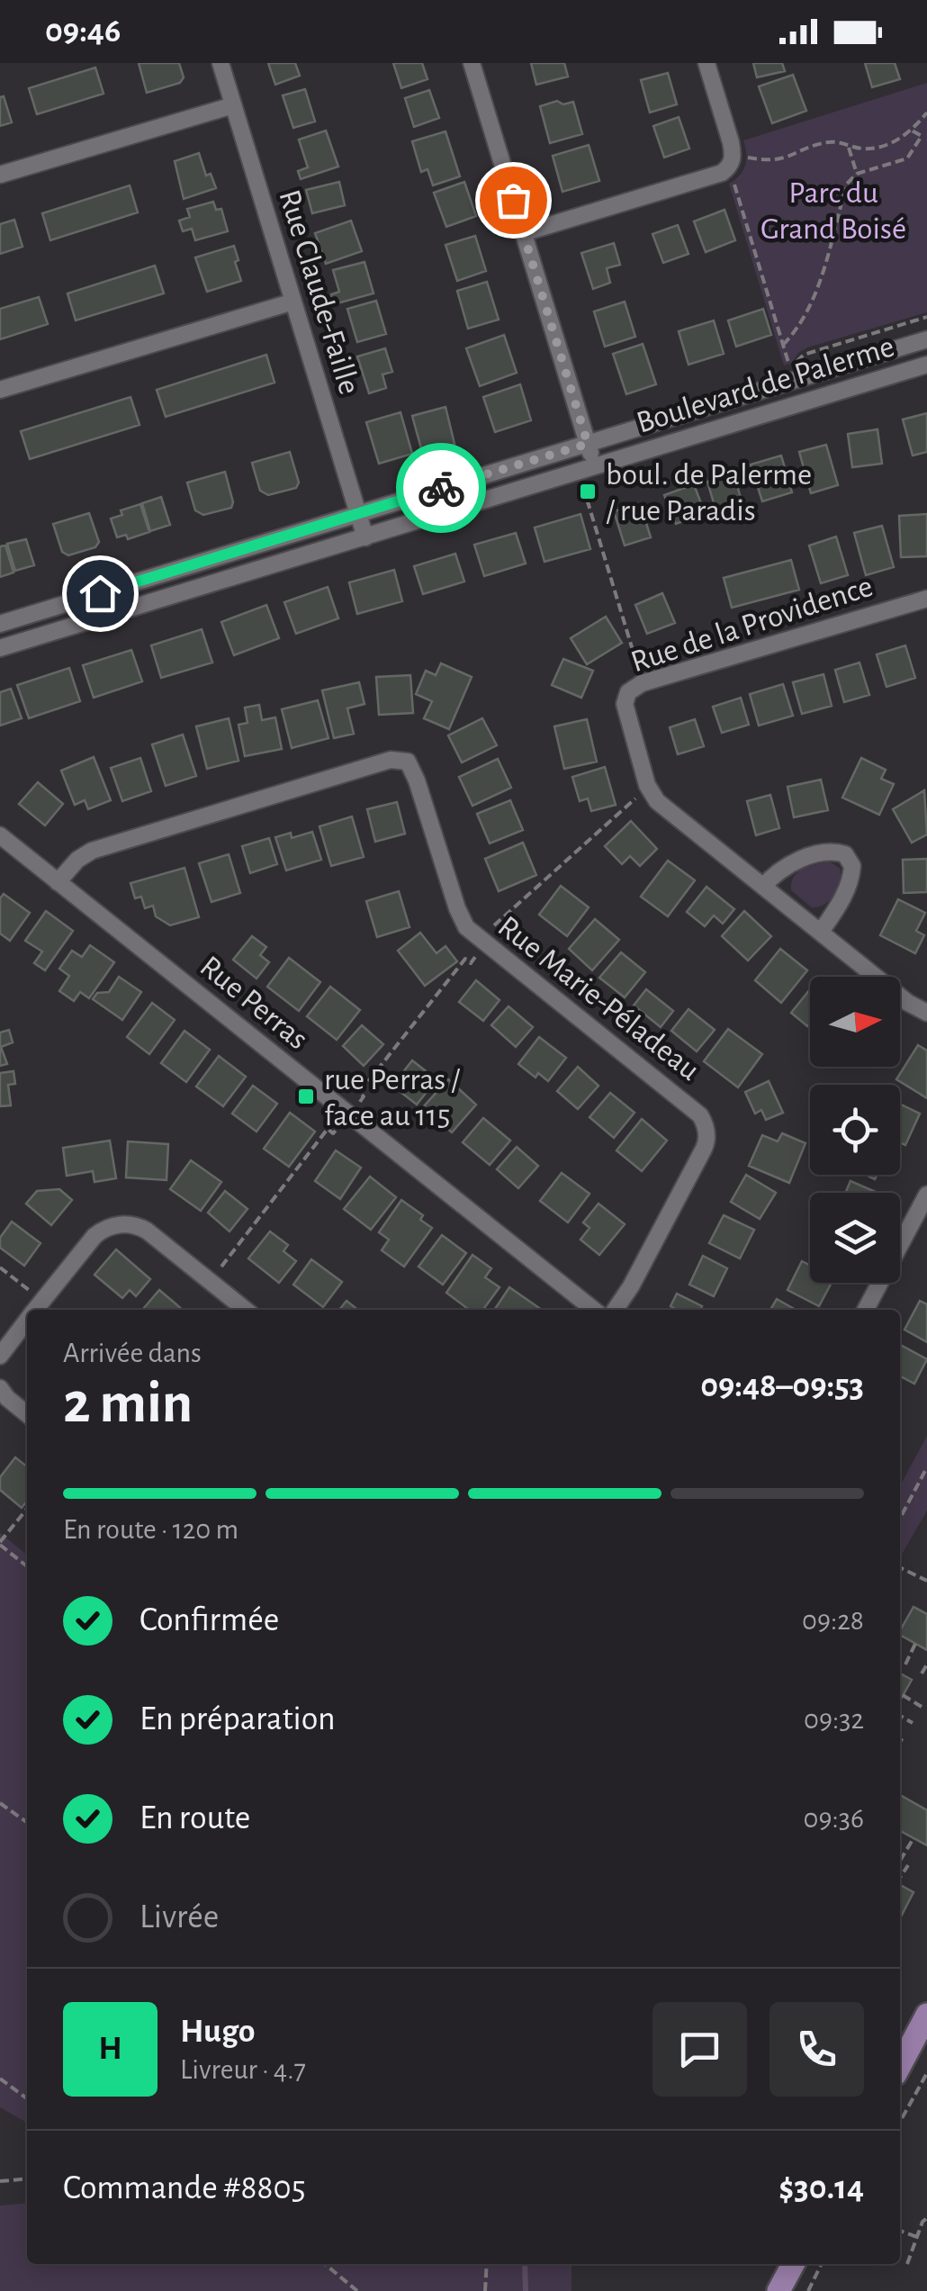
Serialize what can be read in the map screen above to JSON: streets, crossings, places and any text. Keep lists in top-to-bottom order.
{
  "streets": {
    "street": [
      "Rue Claude-Faille",
      "Boulevard de Palerme",
      "Rue de la Providence",
      "Rue Marie-Péladeau",
      "Rue Perras"
    ]
  },
  "crossings": [
    ["Rue Claude-Faille", "Boulevard de Palerme"],
    ["Rue Marie-Péladeau", "Rue Perras"]
  ],
  "parks": ["Parc du Grand Boisé"],
  "places": {
    "transit": ["boul. de Palerme / rue Paradis", "rue Perras / face au 115"]
  },
  "north": "right",
  "page": {
    "status": "09:46",
    "heading": ["2 min", "Arrivée dans", "09:48–09:53"],
    "panel": [
      "Hugo",
      "Livreur · 4.7",
      "Commande #8805",
      "$30.14"
    ],
    "bar": "En route · 120 m",
    "list": [
      ["Confirmée", "09:28"],
      ["En préparation", "09:32"],
      ["En route", "09:36"],
      "Livrée"
    ],
    "round": "H"
  }
}
